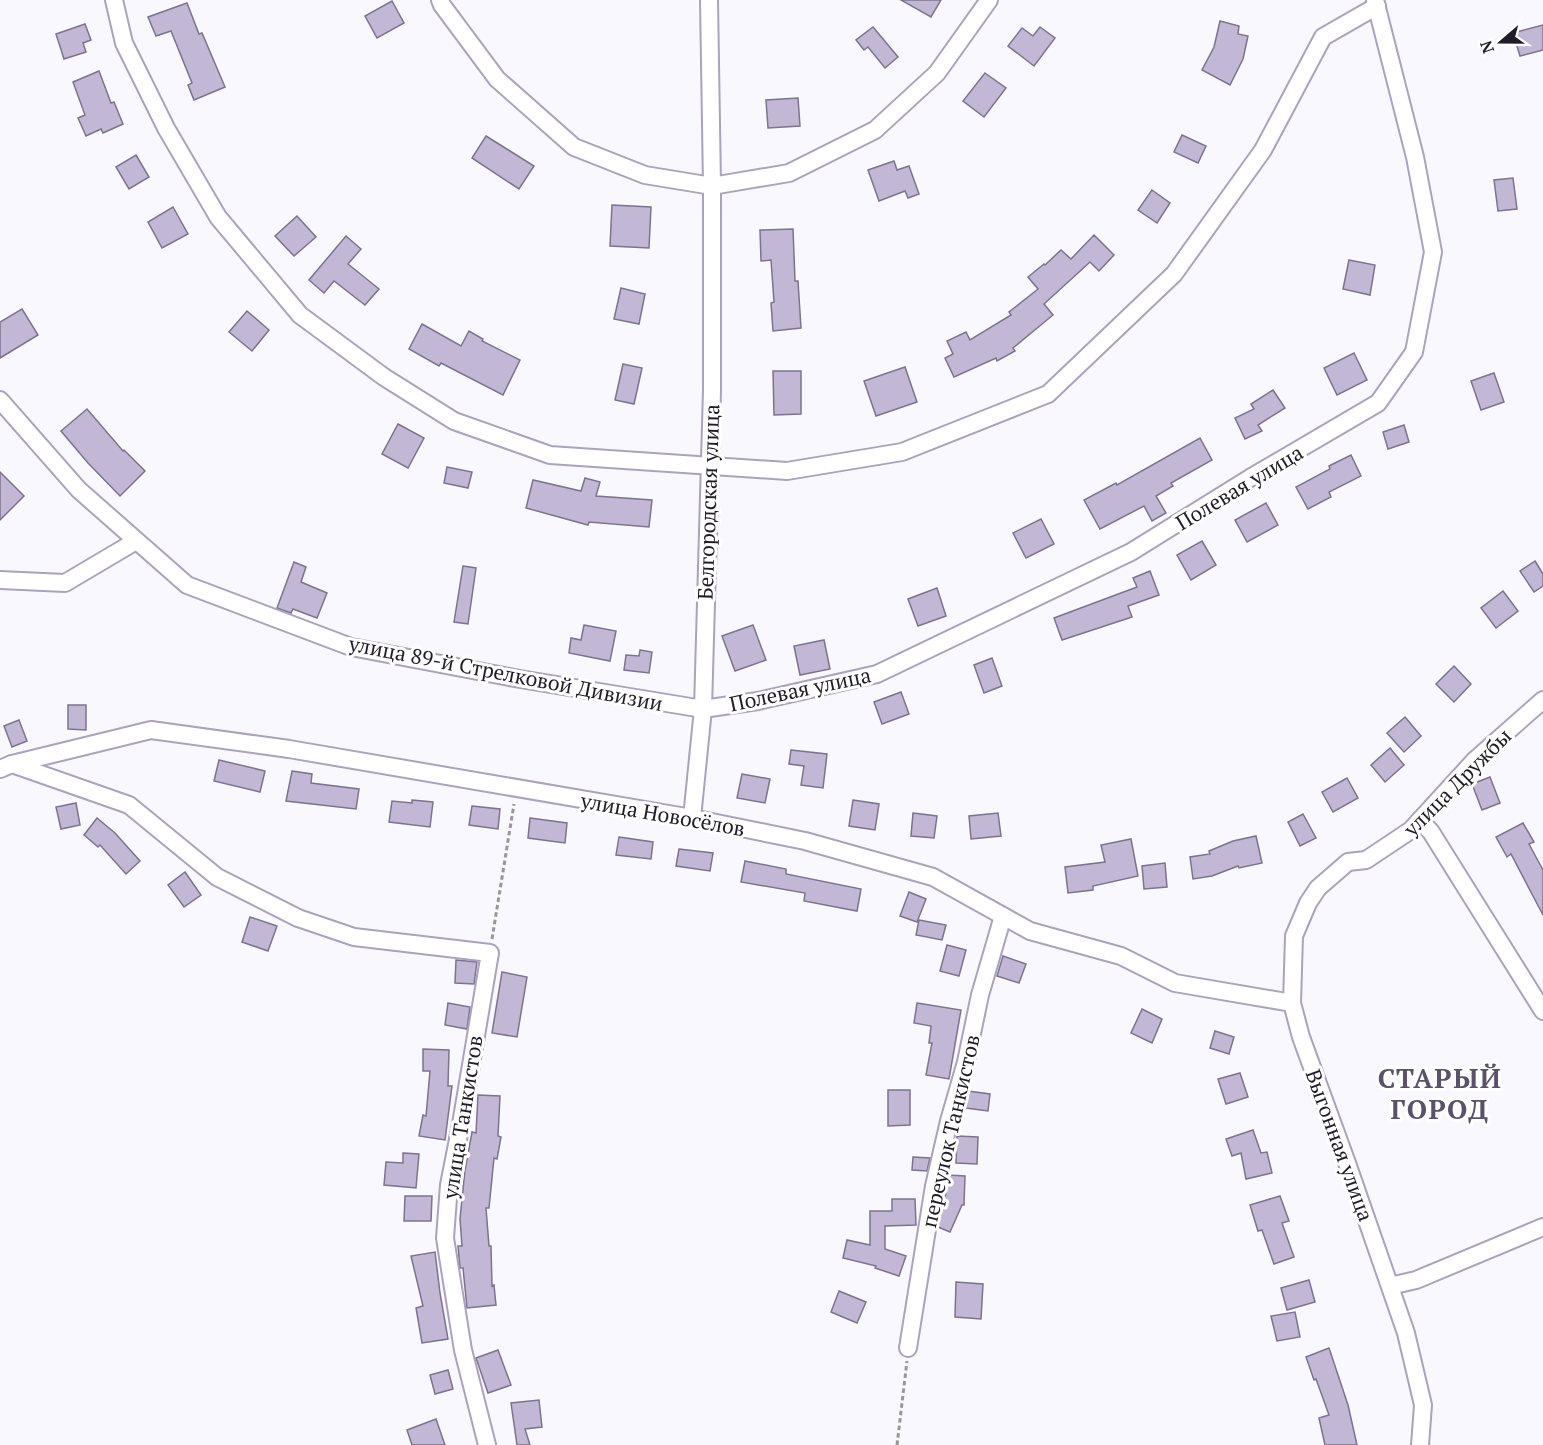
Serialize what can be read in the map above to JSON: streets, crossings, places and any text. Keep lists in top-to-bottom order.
{
  "streets": {
    "street": [
      "Полевая улица",
      "Белгородская улица",
      "улица 89-й Стрелковой Дивизии",
      "улица Дружбы",
      "улица Новосёлов",
      "улица Танкистов",
      "переулок Танкистов",
      "Выгонная улица"
    ]
  },
  "crossings": [
    ["Полевая улица", "Белгородская улица"],
    ["Полевая улица", "улица 89-й Стрелковой Дивизии"],
    ["Белгородская улица", "улица 89-й Стрелковой Дивизии"],
    ["Белгородская улица", "улица Новосёлов"],
    ["улица Дружбы", "улица Новосёлов"],
    ["улица Дружбы", "Выгонная улица"],
    ["улица Новосёлов", "переулок Танкистов"],
    ["улица Новосёлов", "Выгонная улица"]
  ],
  "districts": ["СТАРЫЙ ГОРОД"],
  "north": "left"
}
